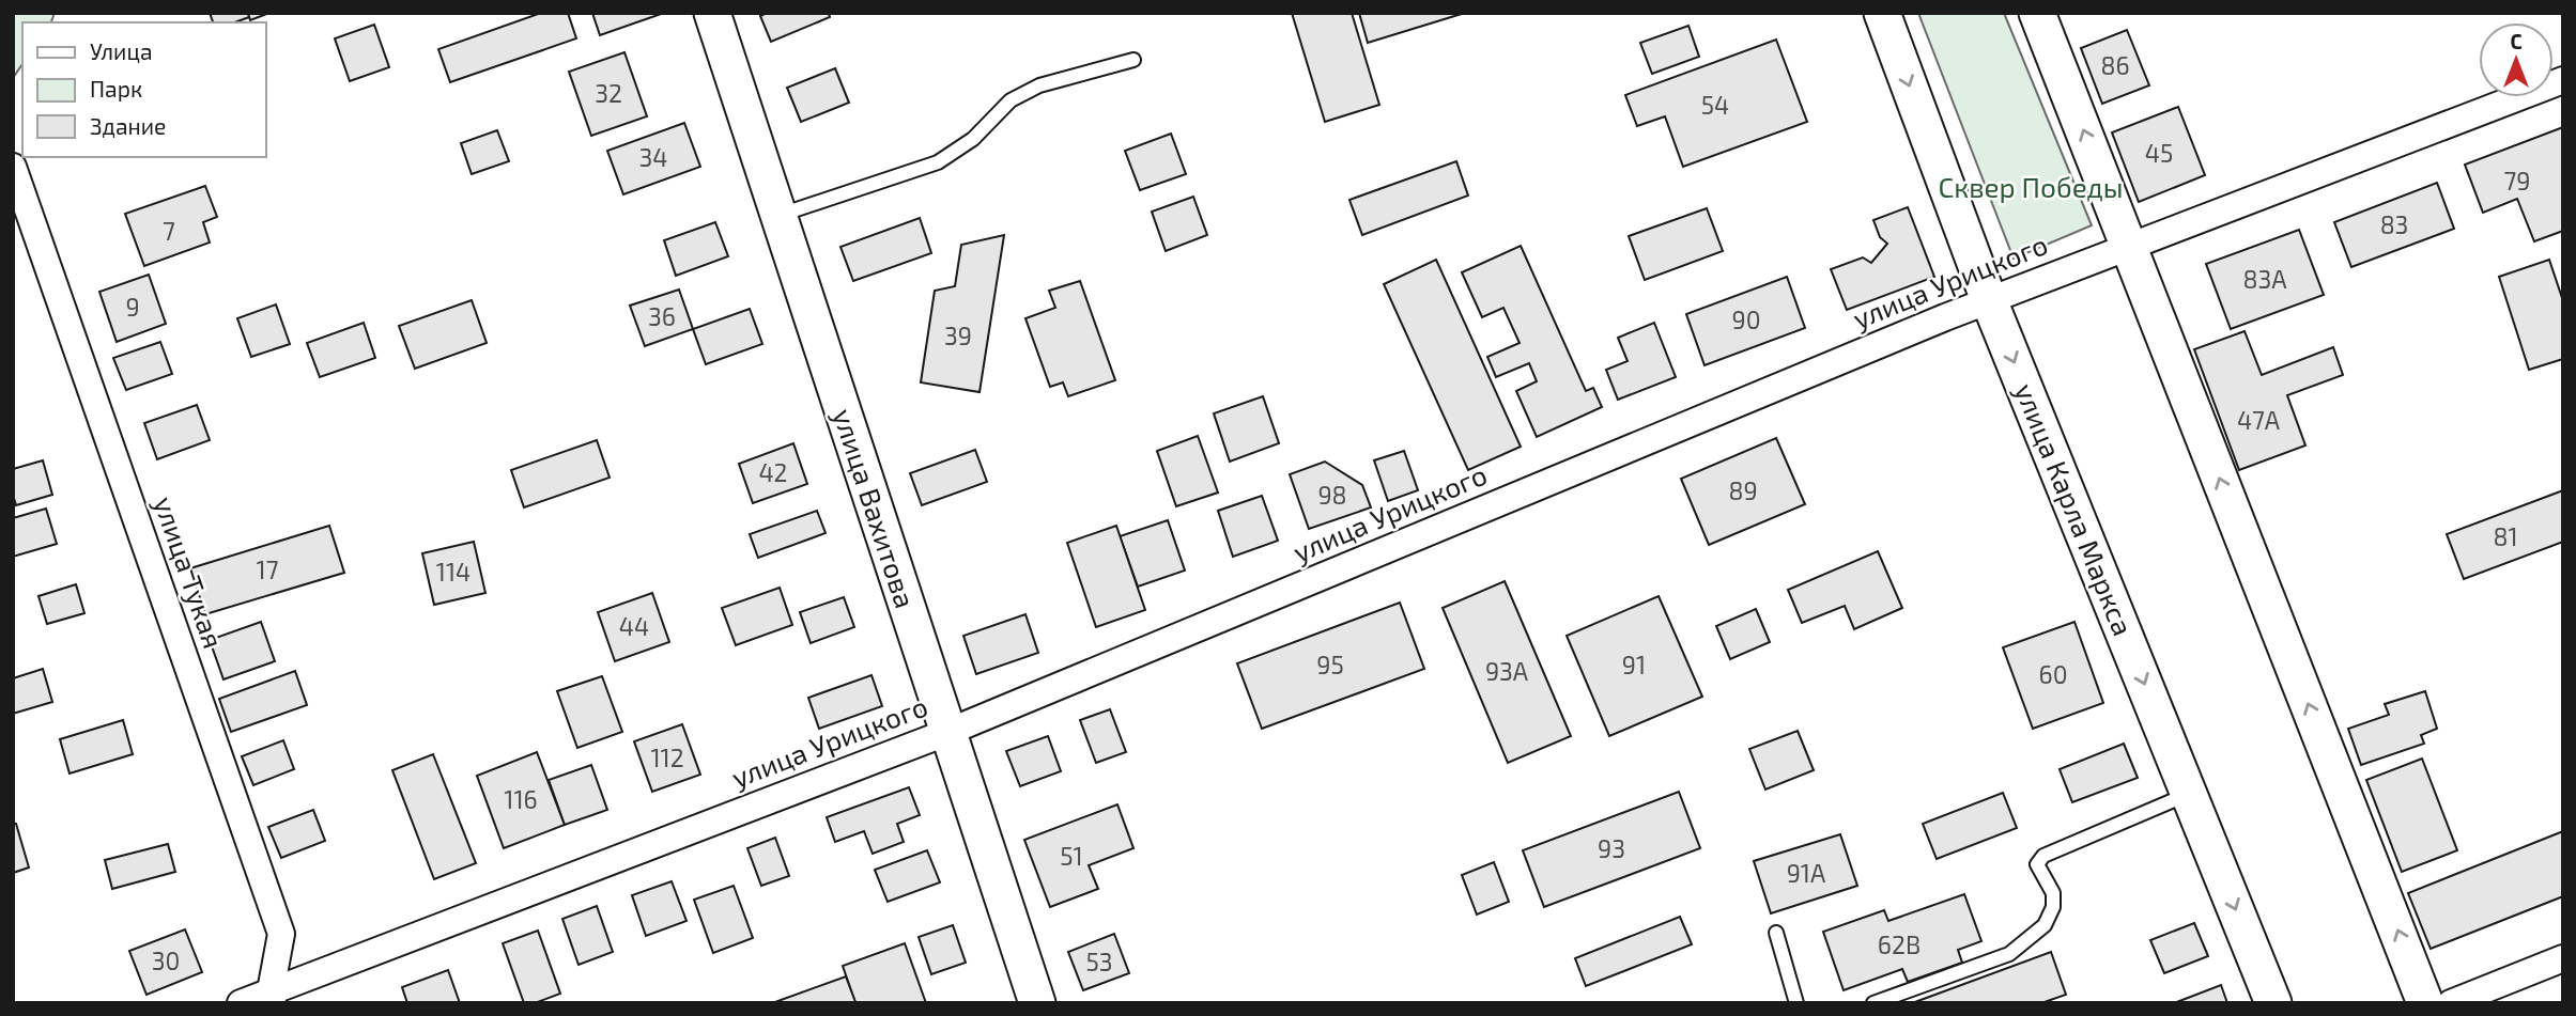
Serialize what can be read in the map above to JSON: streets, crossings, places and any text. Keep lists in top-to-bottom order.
{
  "streets": {
    "main road": ["улица Вахитова", "улица Карла Маркса"],
    "street": ["улица Урицкого", "улица Тукая"]
  },
  "crossings": [
    ["улица Урицкого", "улица Вахитова"],
    ["улица Урицкого", "улица Карла Маркса"],
    ["улица Урицкого", "улица Тукая"]
  ],
  "parks": ["Сквер Победы"],
  "house_numbers": [
    "86",
    "32",
    "54",
    "45",
    "34",
    "79",
    "83",
    "7",
    "83А",
    "9",
    "36",
    "90",
    "39",
    "47А",
    "42",
    "89",
    "98",
    "81",
    "17",
    "114",
    "44",
    "95",
    "91",
    "93А",
    "60",
    "112",
    "116",
    "93",
    "51",
    "91А",
    "62В",
    "30",
    "53"
  ],
  "legend": ["Улица", "Парк", "Здание"],
  "north": "top"
}
